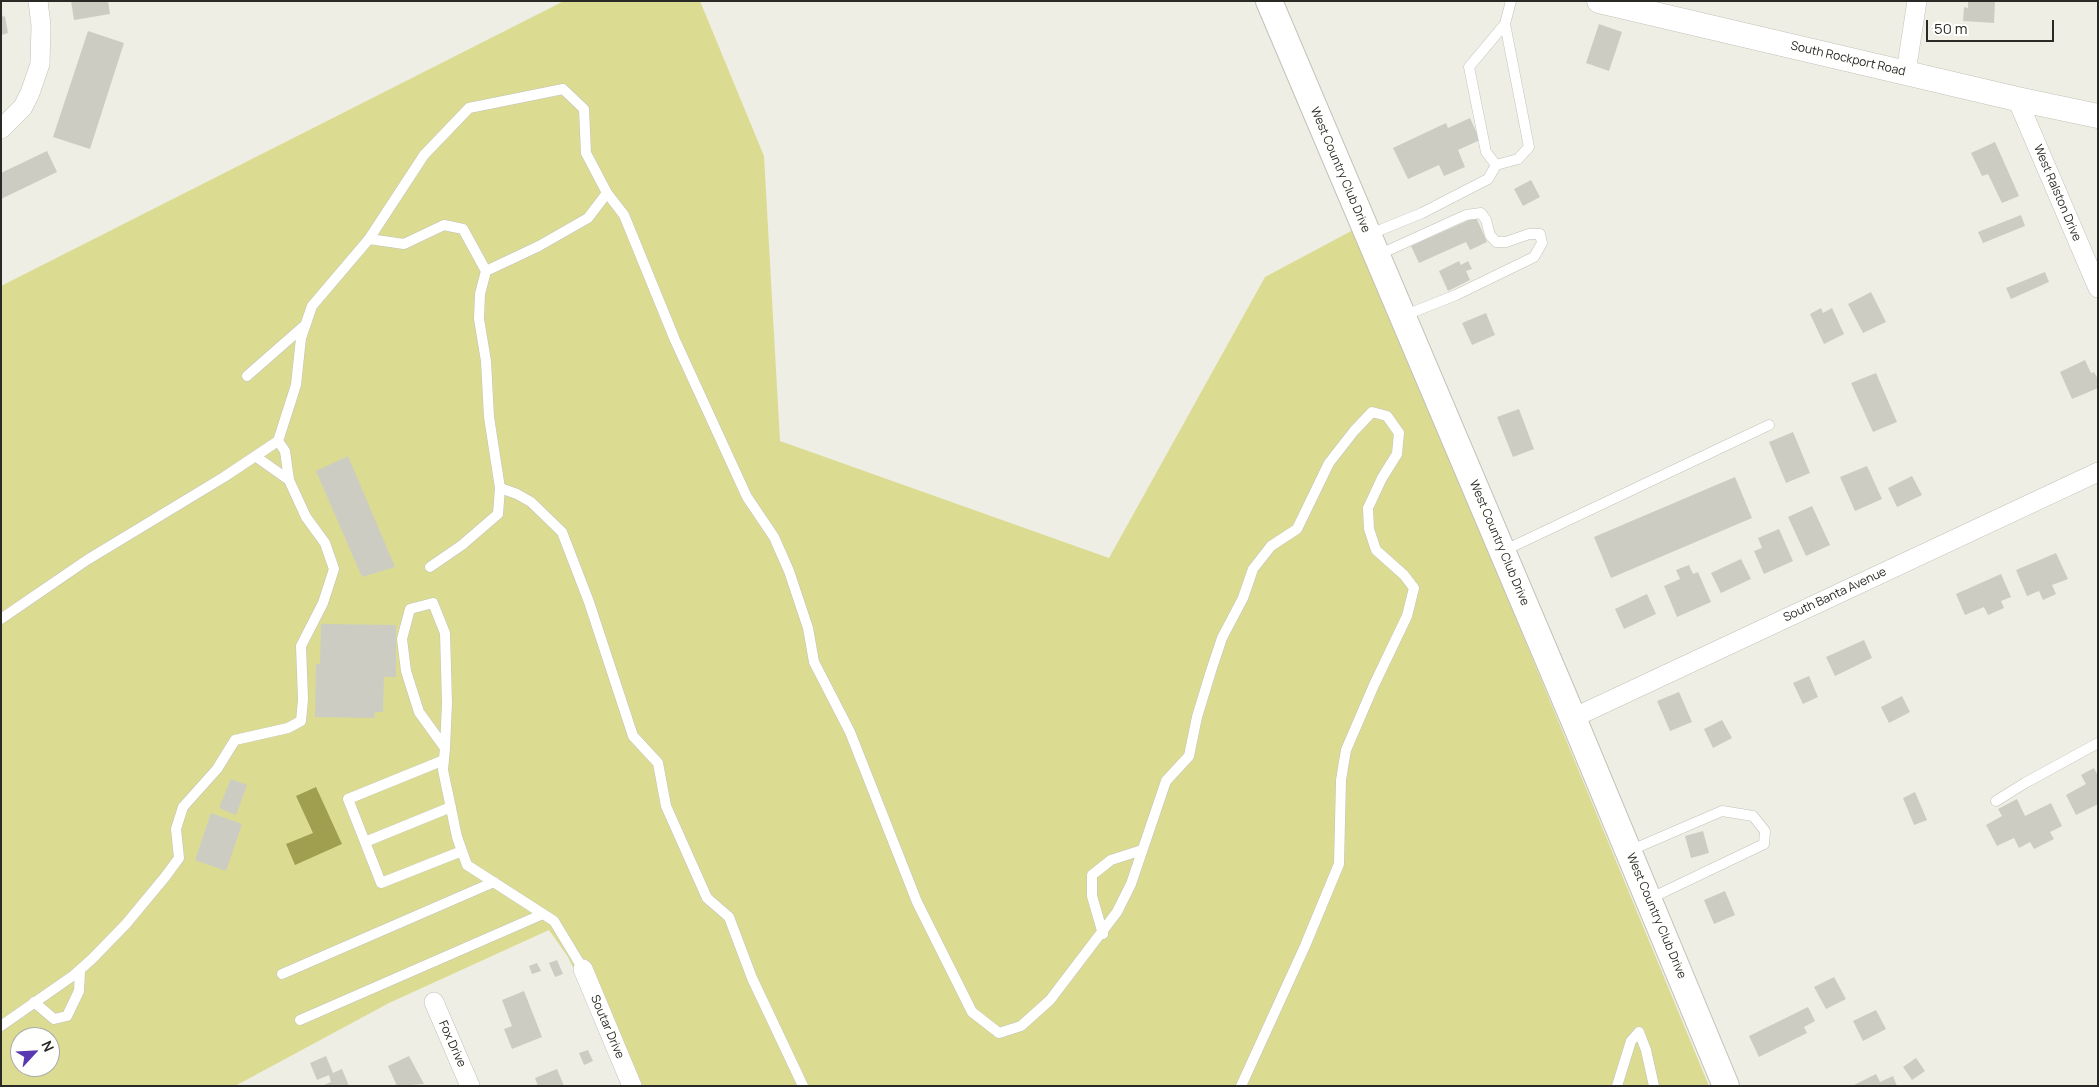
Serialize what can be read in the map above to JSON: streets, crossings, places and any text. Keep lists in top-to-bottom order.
{
  "streets": {
    "main road": ["West Country Club Drive"],
    "street": [
      "South Rockport Road",
      "West Ralston Drive",
      "South Banta Avenue",
      "Soutar Drive",
      "Fox Drive"
    ]
  },
  "crossings": [
    ["South Rockport Road", "West Ralston Drive"],
    ["West Country Club Drive", "South Banta Avenue"]
  ],
  "scale_bar": "50 m",
  "north": "top right"
}
